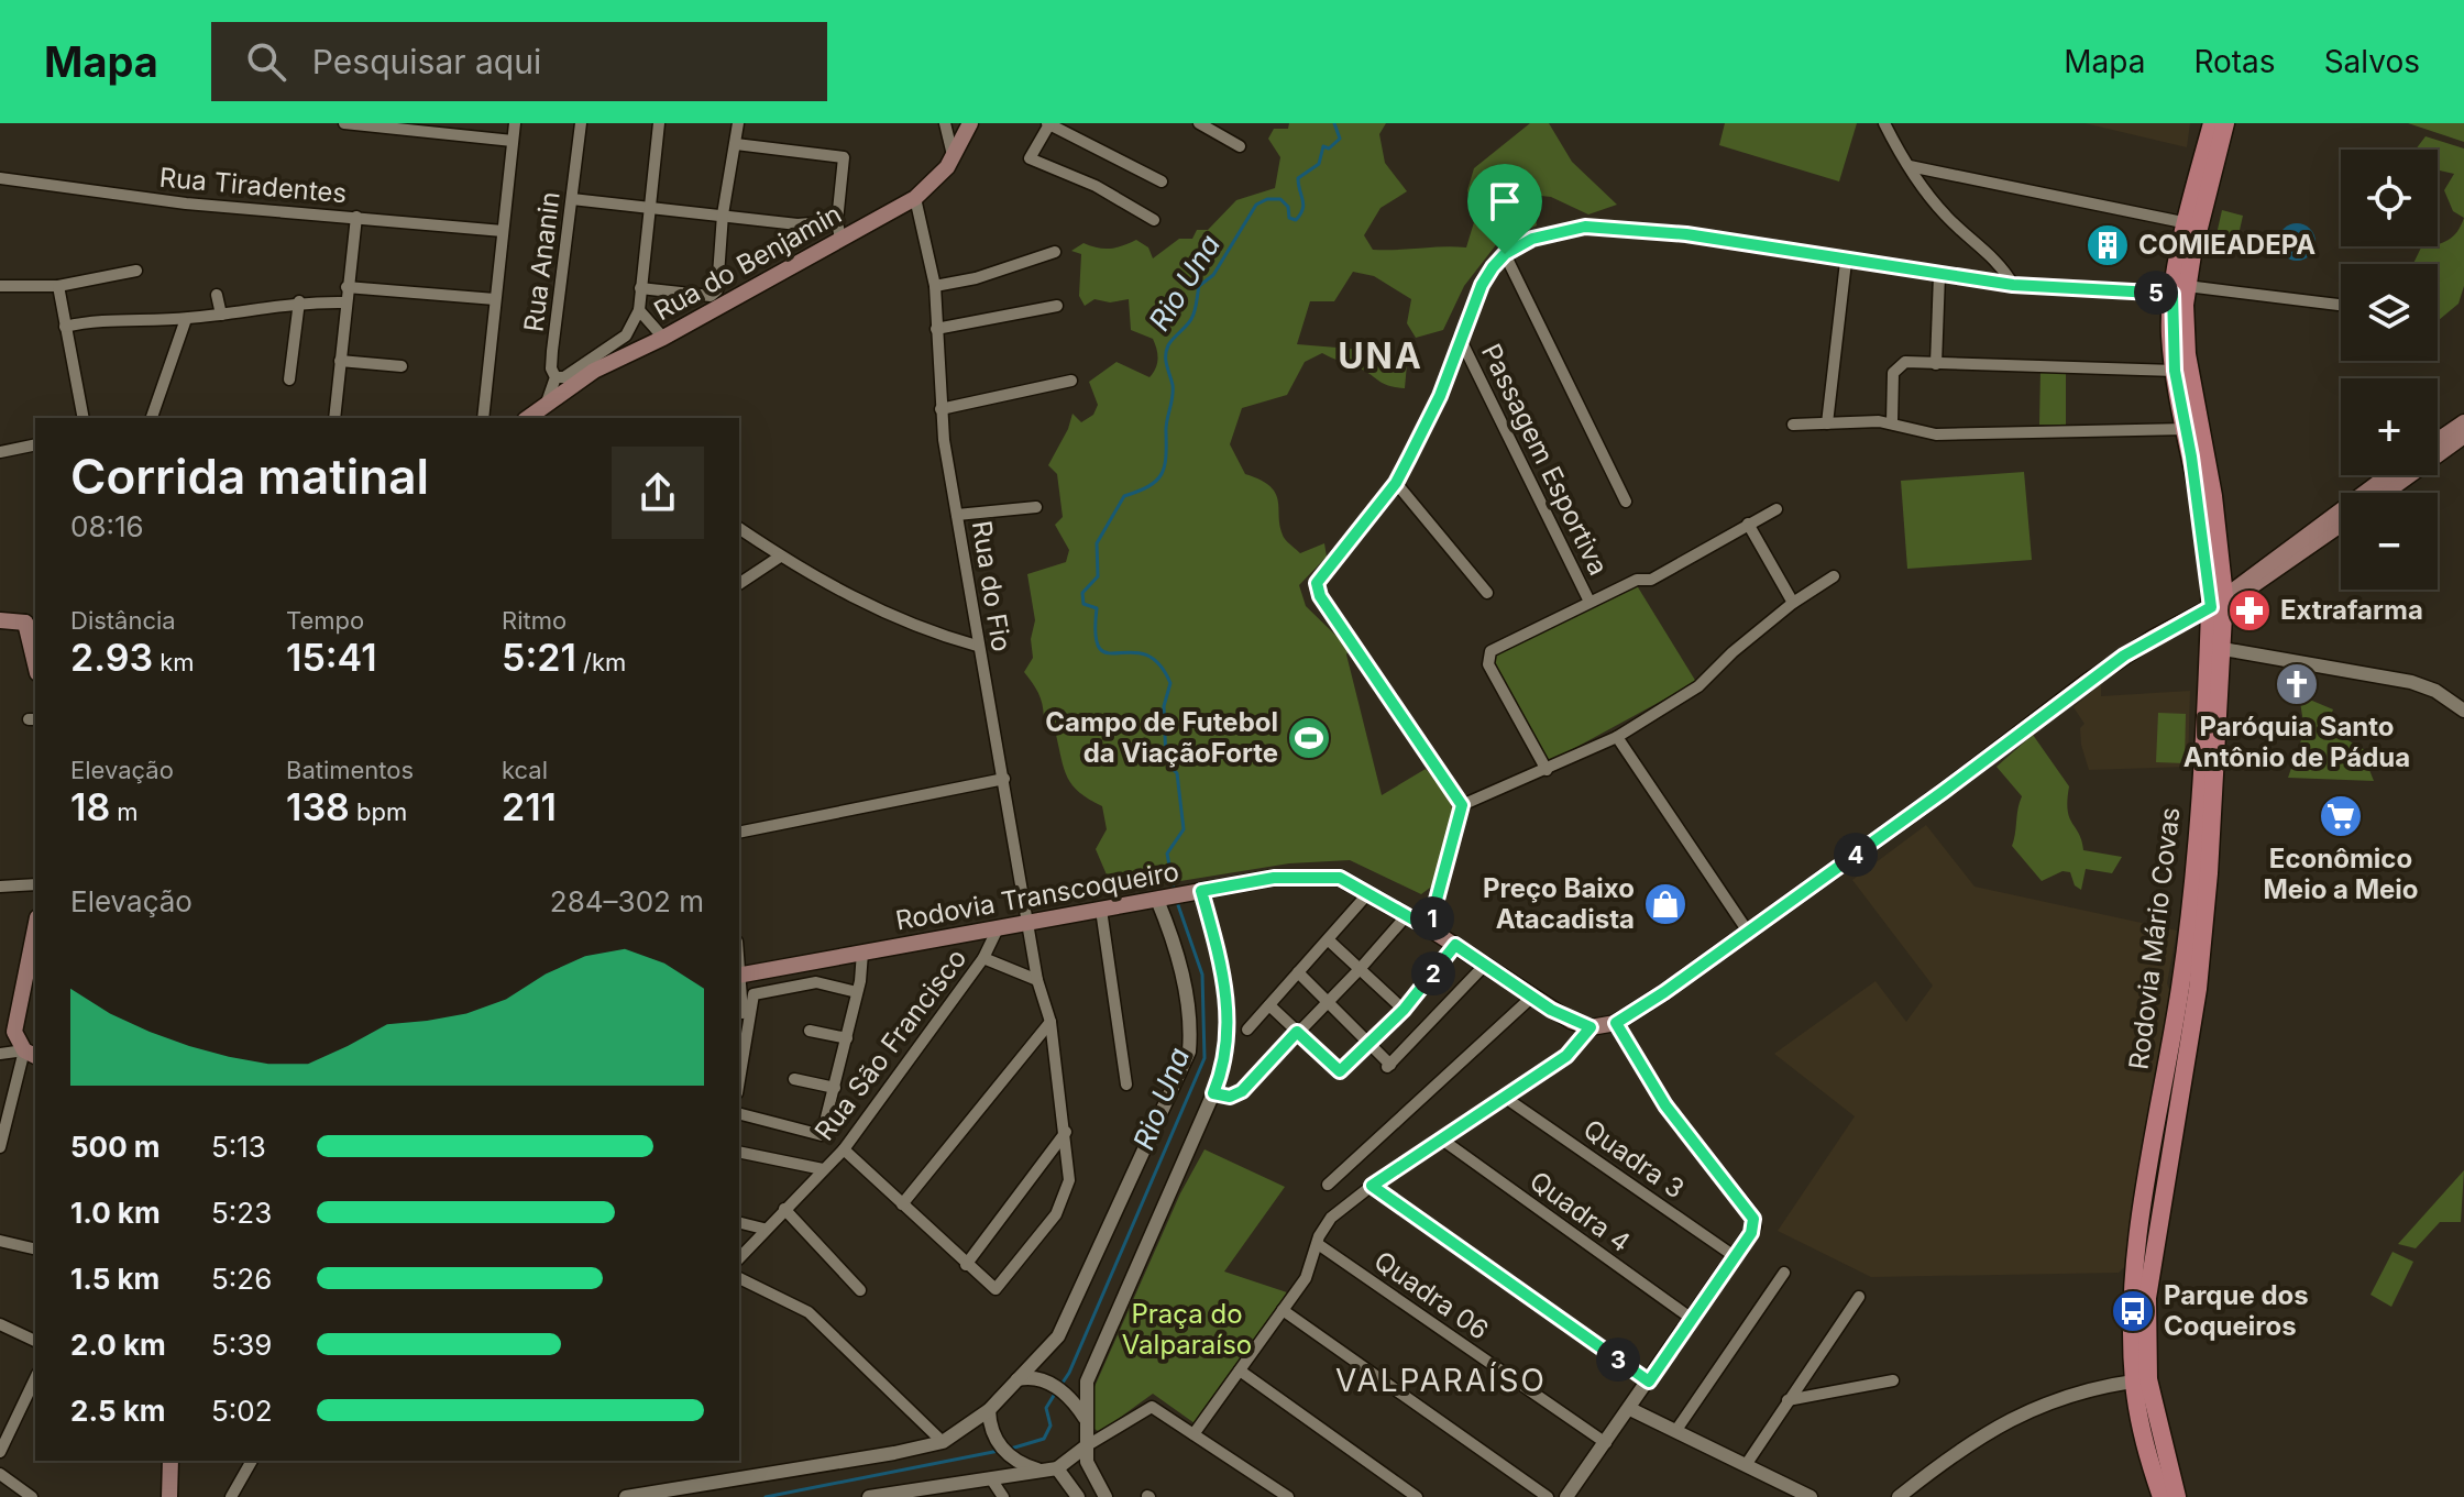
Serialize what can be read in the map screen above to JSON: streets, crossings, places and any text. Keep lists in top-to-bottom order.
{
  "streets": {
    "main road": ["Rua do Benjamin", "Rodovia Transcoqueiro", "Rodovia Mário Covas"],
    "street": [
      "Rua Tiradentes",
      "Rua Ananin",
      "Passagem Esportiva",
      "Rua do Fio",
      "Rua São Francisco",
      "Quadra 3",
      "Quadra 4",
      "Quadra 06"
    ]
  },
  "crossings": [
    ["Rua Ananin", "Rua do Benjamin"],
    ["Rua do Benjamin", "Rua do Fio"],
    ["Rua do Fio", "Rodovia Transcoqueiro"],
    ["Rodovia Transcoqueiro", "Rua São Francisco"]
  ],
  "districts": ["UNA", "VALPARAÍSO"],
  "water": ["Rio Una"],
  "parks": ["Praça do Valparaíso"],
  "places": {
    "building": ["COMIEADEPA"],
    "pharmacy": ["Extrafarma"],
    "church": ["Paróquia Santo Antônio de Pádua"],
    "sports": ["Campo de Futebol da ViaçãoForte"],
    "supermarket": ["Econômico Meio a Meio"],
    "shop": ["Preço Baixo Atacadista"],
    "bus stop": ["Parque dos Coqueiros"]
  },
  "page": {
    "header": "Mapa",
    "search": "Pesquisar aqui",
    "nav": ["Mapa", "Rotas", "Salvos"],
    "map_buttons": ["+", "−"],
    "pins": [
      "5",
      "4",
      "1",
      "2",
      "3"
    ],
    "heading": ["Corrida matinal", "08:16"],
    "stats": [
      ["Distância", "2.93 km"],
      ["Tempo", "15:41"],
      ["Ritmo", "5:21 /km"],
      ["Elevação", "18 m"],
      ["Batimentos", "138 bpm"],
      ["kcal", "211"]
    ],
    "chart": ["Elevação", "284–302 m"],
    "list": [
      {
        "name": "500 m",
        "note": "5:13"
      },
      {
        "name": "1.0 km",
        "note": "5:23"
      },
      {
        "name": "1.5 km",
        "note": "5:26"
      },
      {
        "name": "2.0 km",
        "note": "5:39"
      },
      {
        "name": "2.5 km",
        "note": "5:02"
      }
    ]
  }
}
